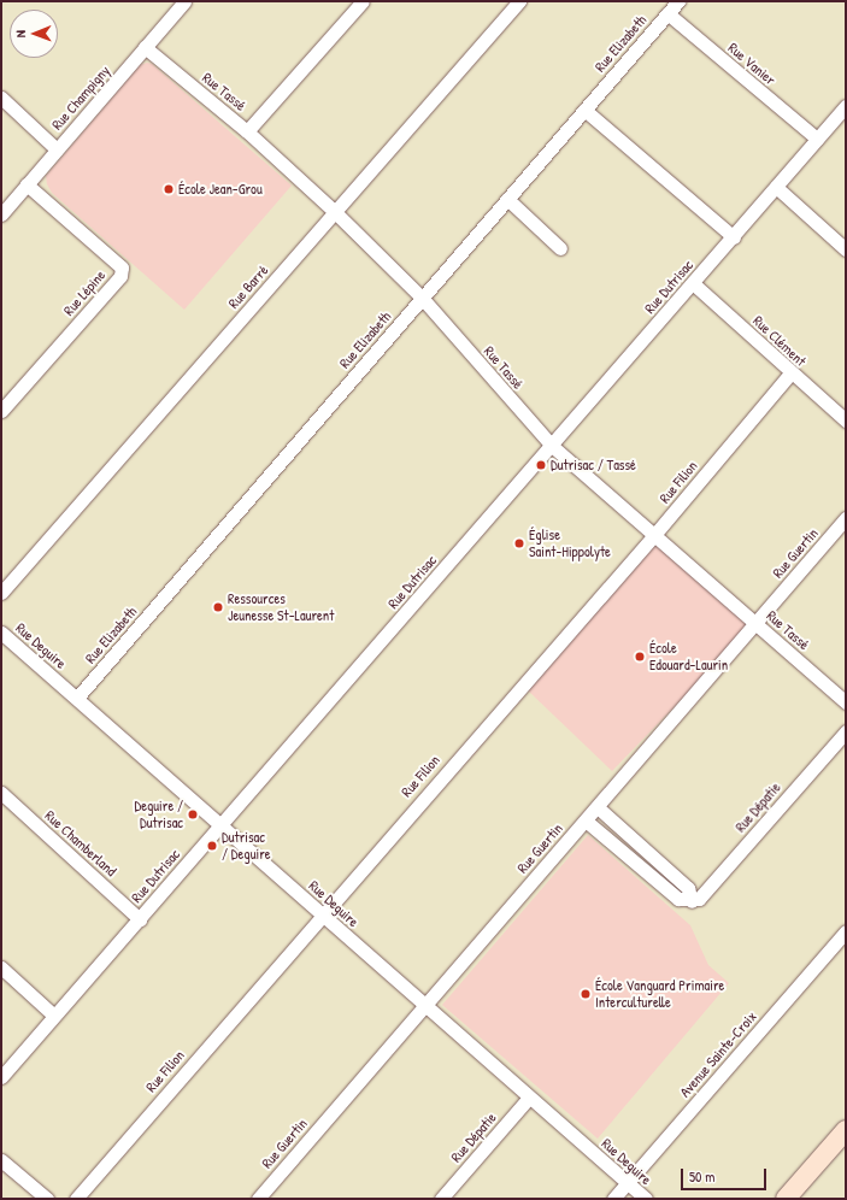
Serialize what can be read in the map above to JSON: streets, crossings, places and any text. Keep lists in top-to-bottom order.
{
  "streets": {
    "street": [
      "Rue Elizabeth",
      "Rue Vanier",
      "Rue Tassé",
      "Rue Champigny",
      "Rue Barré",
      "Rue Dutrisac",
      "Rue Lépine",
      "Rue Clément",
      "Rue Filion",
      "Rue Guertin",
      "Rue Deguire",
      "Rue Dépatie",
      "Rue Chamberland",
      "Avenue Sainte-Croix"
    ]
  },
  "crossings": [
    ["Rue Elizabeth", "Rue Vanier"],
    ["Rue Elizabeth", "Rue Tassé"],
    ["Rue Elizabeth", "Rue Deguire"],
    ["Rue Vanier", "Rue Dutrisac"],
    ["Rue Tassé", "Rue Champigny"],
    ["Rue Tassé", "Rue Barré"],
    ["Rue Tassé", "Rue Dutrisac"],
    ["Rue Tassé", "Rue Filion"],
    ["Rue Tassé", "Rue Guertin"],
    ["Rue Champigny", "Rue Lépine"],
    ["Rue Dutrisac", "Rue Clément"],
    ["Rue Dutrisac", "Rue Deguire"],
    ["Rue Dutrisac", "Rue Chamberland"],
    ["Rue Clément", "Rue Filion"],
    ["Rue Filion", "Rue Deguire"],
    ["Rue Guertin", "Rue Deguire"],
    ["Rue Deguire", "Rue Dépatie"],
    ["Rue Deguire", "Avenue Sainte-Croix"]
  ],
  "places": [
    "École Jean-Grou",
    "Dutrisac / Tassé",
    "Église Saint-Hippolyte",
    "Ressources Jeunesse St-Laurent",
    "École Edouard-Laurin",
    "Deguire / Dutrisac",
    "Dutrisac / Deguire",
    "École Vanguard Primaire Interculturelle"
  ],
  "scale_bar": "50 m",
  "north": "left"
}
